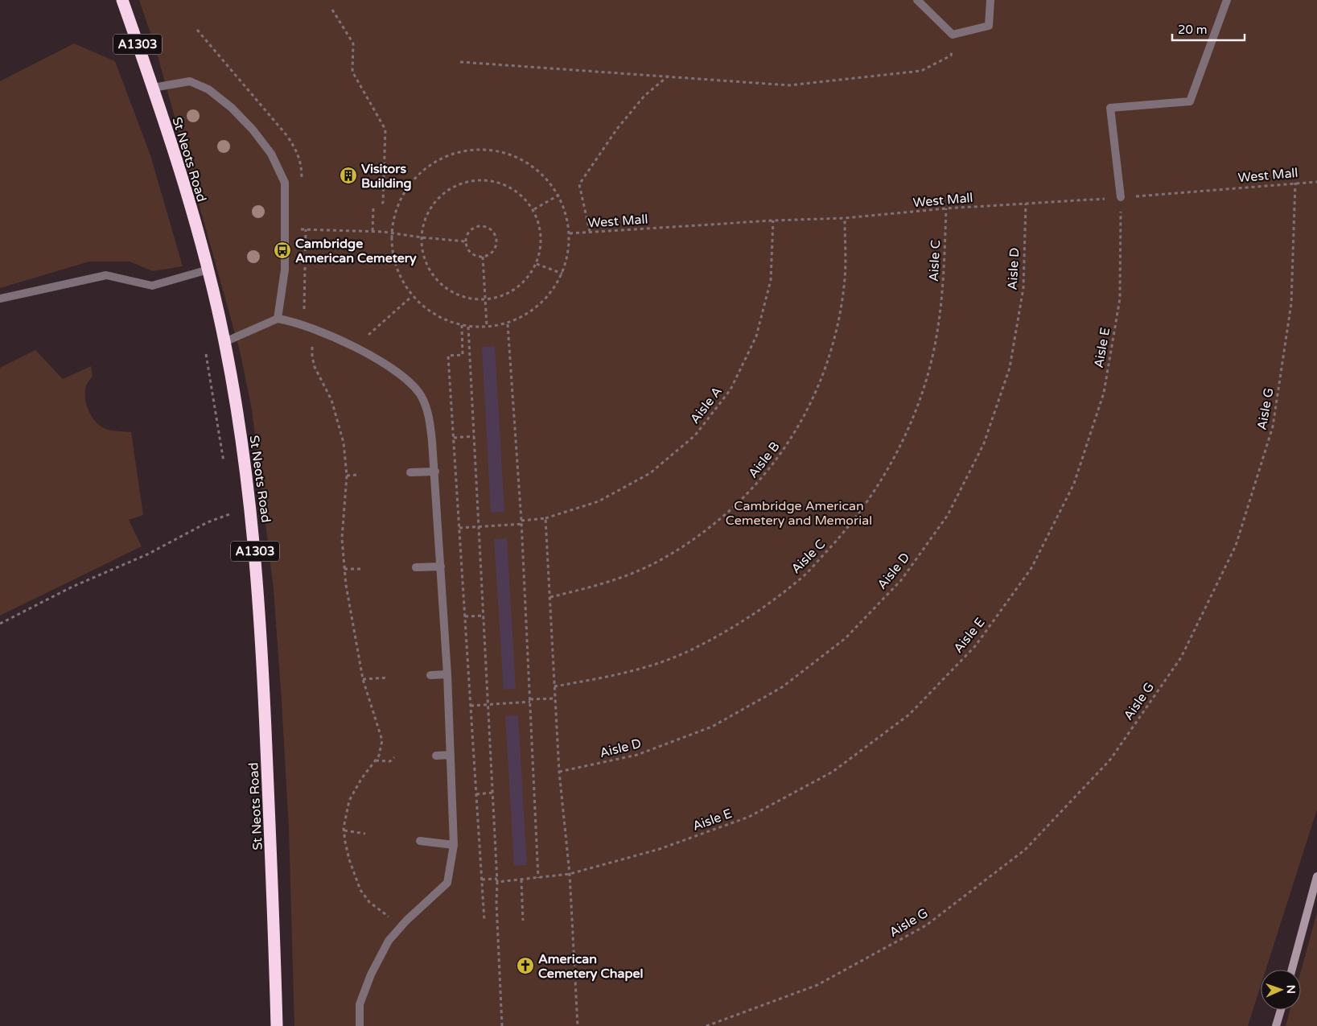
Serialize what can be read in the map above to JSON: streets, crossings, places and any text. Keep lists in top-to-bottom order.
{
  "streets": {
    "highway": ["A1303", "St Neots Road"],
    "path": [
      "West Mall",
      "Aisle C",
      "Aisle D",
      "Aisle E",
      "Aisle A",
      "Aisle G",
      "Aisle B"
    ]
  },
  "crossings": [
    ["West Mall", "Aisle C"],
    ["West Mall", "Aisle D"],
    ["West Mall", "Aisle E"],
    ["West Mall", "Aisle A"],
    ["West Mall", "Aisle G"],
    ["West Mall", "Aisle B"]
  ],
  "parks": ["Cambridge American Cemetery and Memorial"],
  "places": {
    "building": ["Visitors Building"],
    "bus stop": ["Cambridge American Cemetery"],
    "church": ["American Cemetery Chapel"]
  },
  "scale_bar": "20 m",
  "north": "right"
}
